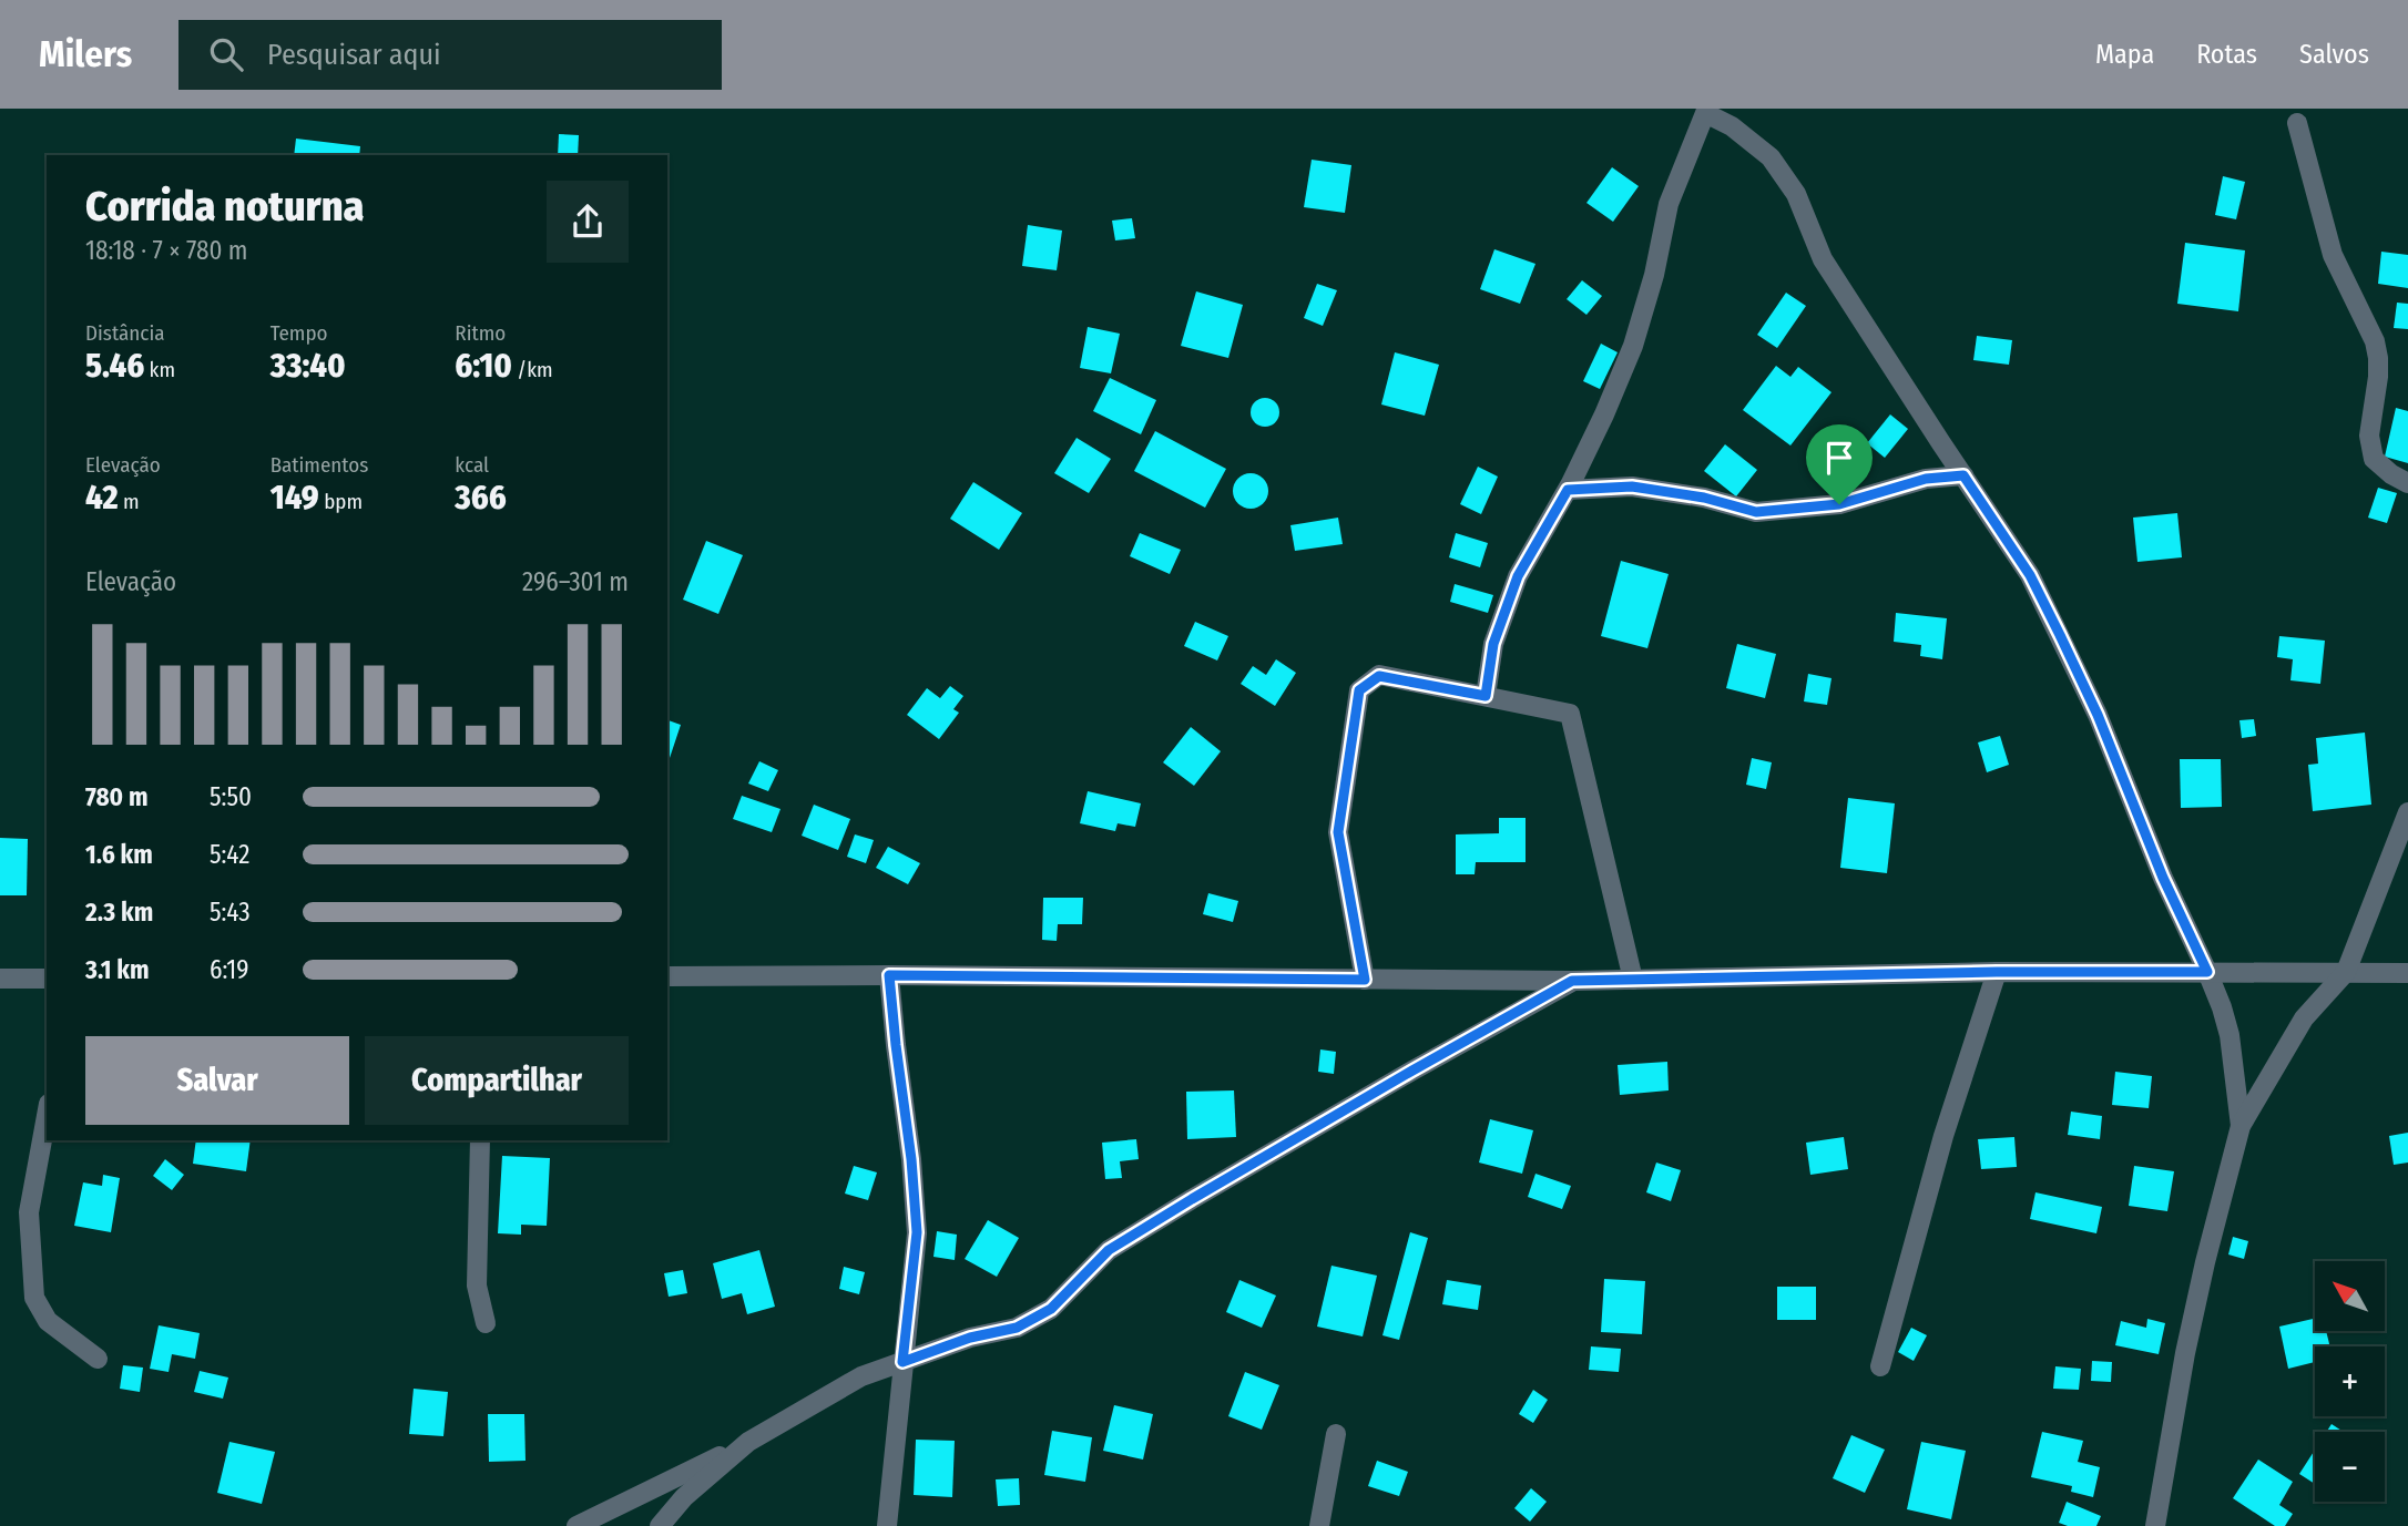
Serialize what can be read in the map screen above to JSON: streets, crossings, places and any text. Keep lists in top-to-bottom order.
{
  "north": "top left",
  "page": {
    "header": "Milers",
    "search": "Pesquisar aqui",
    "nav": ["Mapa", "Rotas", "Salvos"],
    "heading": ["Corrida noturna", "18:18 · 7 × 780 m"],
    "stats": [
      ["Distância", "5.46 km"],
      ["Tempo", "33:40"],
      ["Ritmo", "6:10 /km"],
      ["Elevação", "42 m"],
      ["Batimentos", "149 bpm"],
      ["kcal", "366"]
    ],
    "chart": ["Elevação", "296–301 m"],
    "list": [
      {
        "name": "780 m",
        "note": "5:50"
      },
      {
        "name": "1.6 km",
        "note": "5:42"
      },
      {
        "name": "2.3 km",
        "note": "5:43"
      },
      {
        "name": "3.1 km",
        "note": "6:19"
      }
    ],
    "buttons": ["Salvar", "Compartilhar"],
    "map_buttons": ["+", "−"]
  }
}
